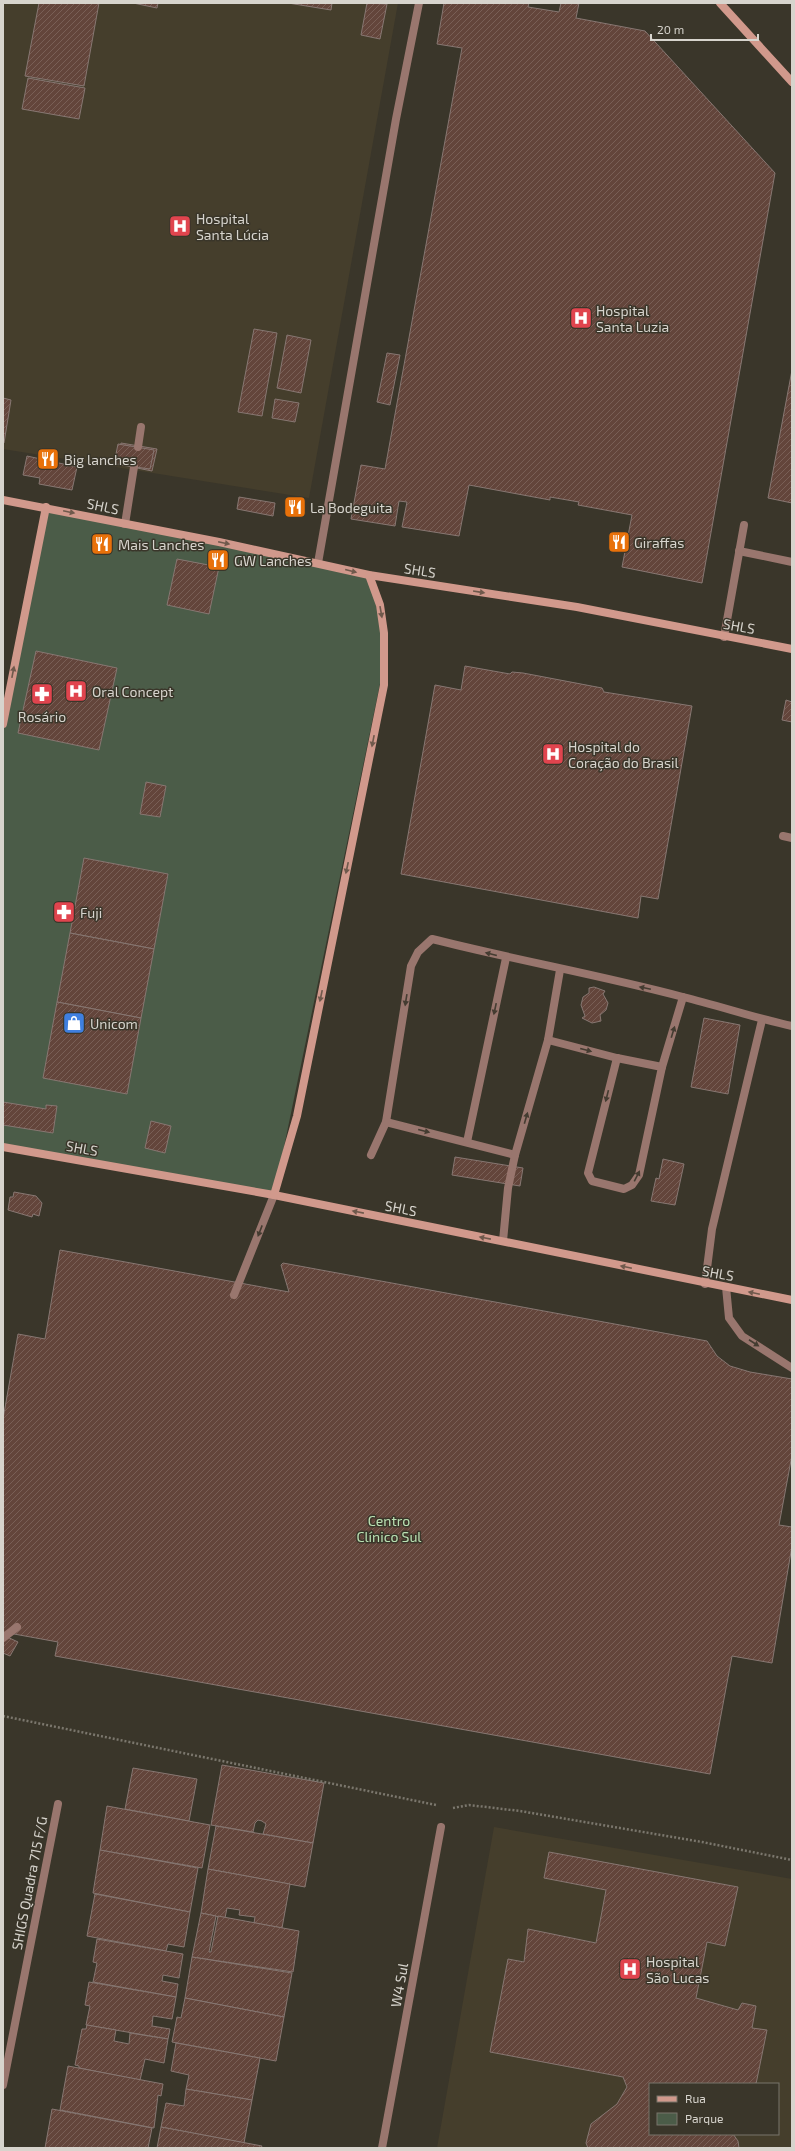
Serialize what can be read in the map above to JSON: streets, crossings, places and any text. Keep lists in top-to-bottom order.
{
  "streets": {
    "street": ["SHLS", "SHIGS Quadra 715 F/G", "W4 Sul"]
  },
  "parks": ["Centro Clínico Sul"],
  "places": {
    "hospital": [
      "Hospital Santa Lúcia",
      "Hospital Santa Luzia",
      "Oral Concept",
      "Hospital do Coração do Brasil",
      "Hospital São Lucas"
    ],
    "restaurant": [
      "Big lanches",
      "La Bodeguita",
      "Giraffas",
      "Mais Lanches",
      "GW Lanches"
    ],
    "pharmacy": ["Rosário", "Fuji"],
    "shop": ["Unicom"]
  },
  "legend": ["Rua", "Parque"],
  "scale_bar": "20 m"
}
